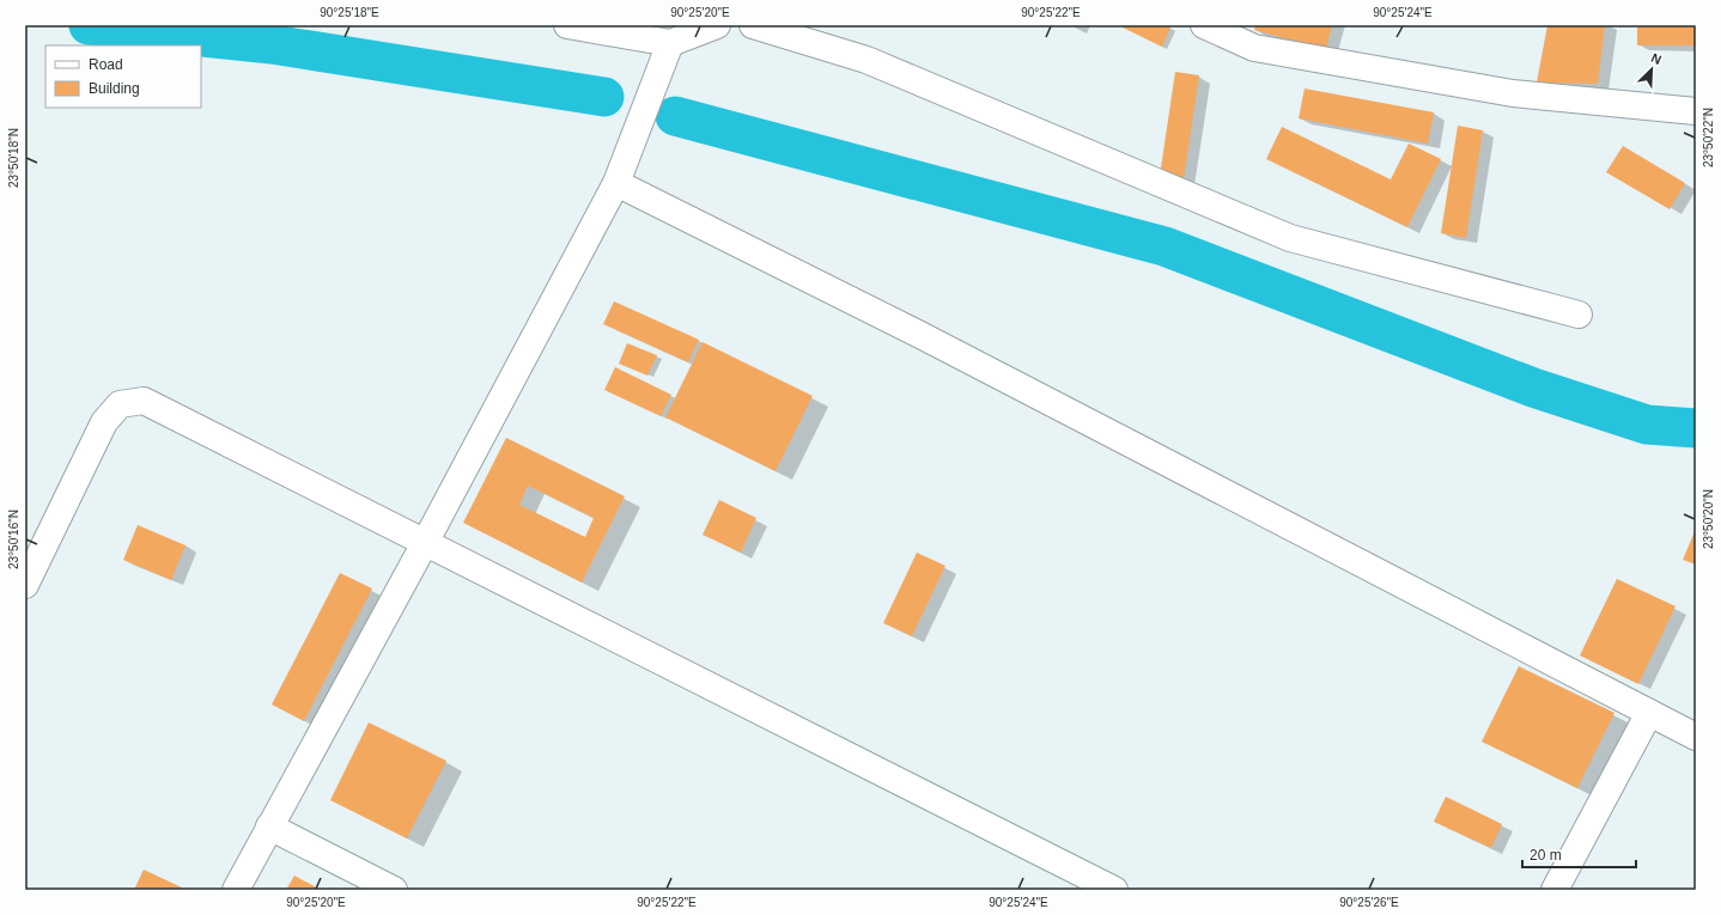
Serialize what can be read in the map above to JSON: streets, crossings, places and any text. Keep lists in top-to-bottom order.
{
  "legend": ["Road", "Building"],
  "scale_bar": "20 m",
  "north": "top right",
  "coordinates": [
    "90°25'18\"E",
    "90°25'20\"E",
    "90°25'22\"E",
    "90°25'24\"E",
    "23°50'22\"N",
    "23°50'18\"N",
    "23°50'20\"N",
    "23°50'16\"N",
    "90°25'26\"E"
  ]
}
